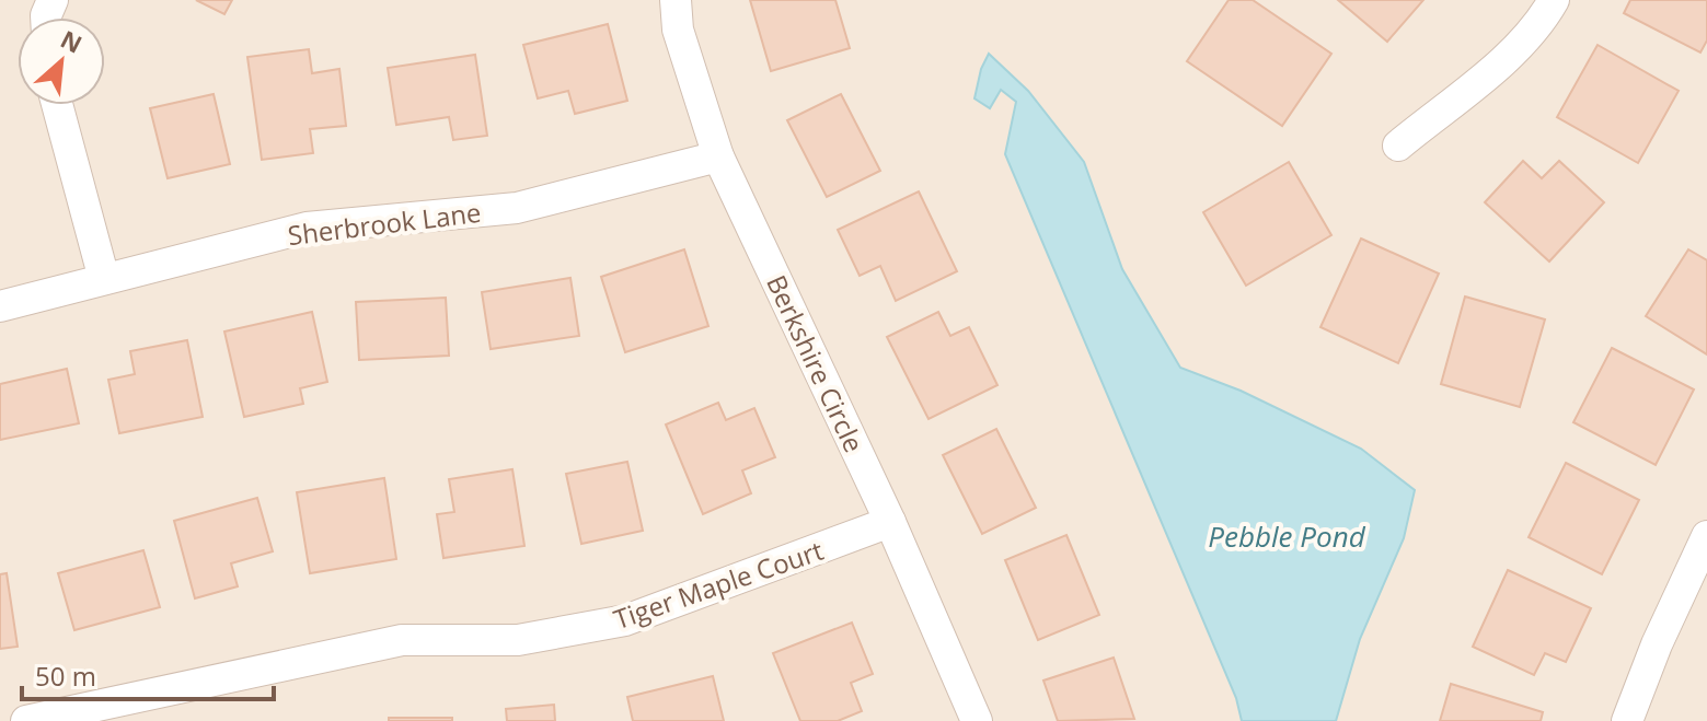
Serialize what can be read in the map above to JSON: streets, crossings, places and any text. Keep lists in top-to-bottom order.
{
  "streets": {
    "street": ["Sherbrook Lane", "Berkshire Circle", "Tiger Maple Court"]
  },
  "crossings": [
    ["Sherbrook Lane", "Berkshire Circle"],
    ["Berkshire Circle", "Tiger Maple Court"]
  ],
  "water": ["Pebble Pond"],
  "scale_bar": "50 m",
  "north": "top right"
}
